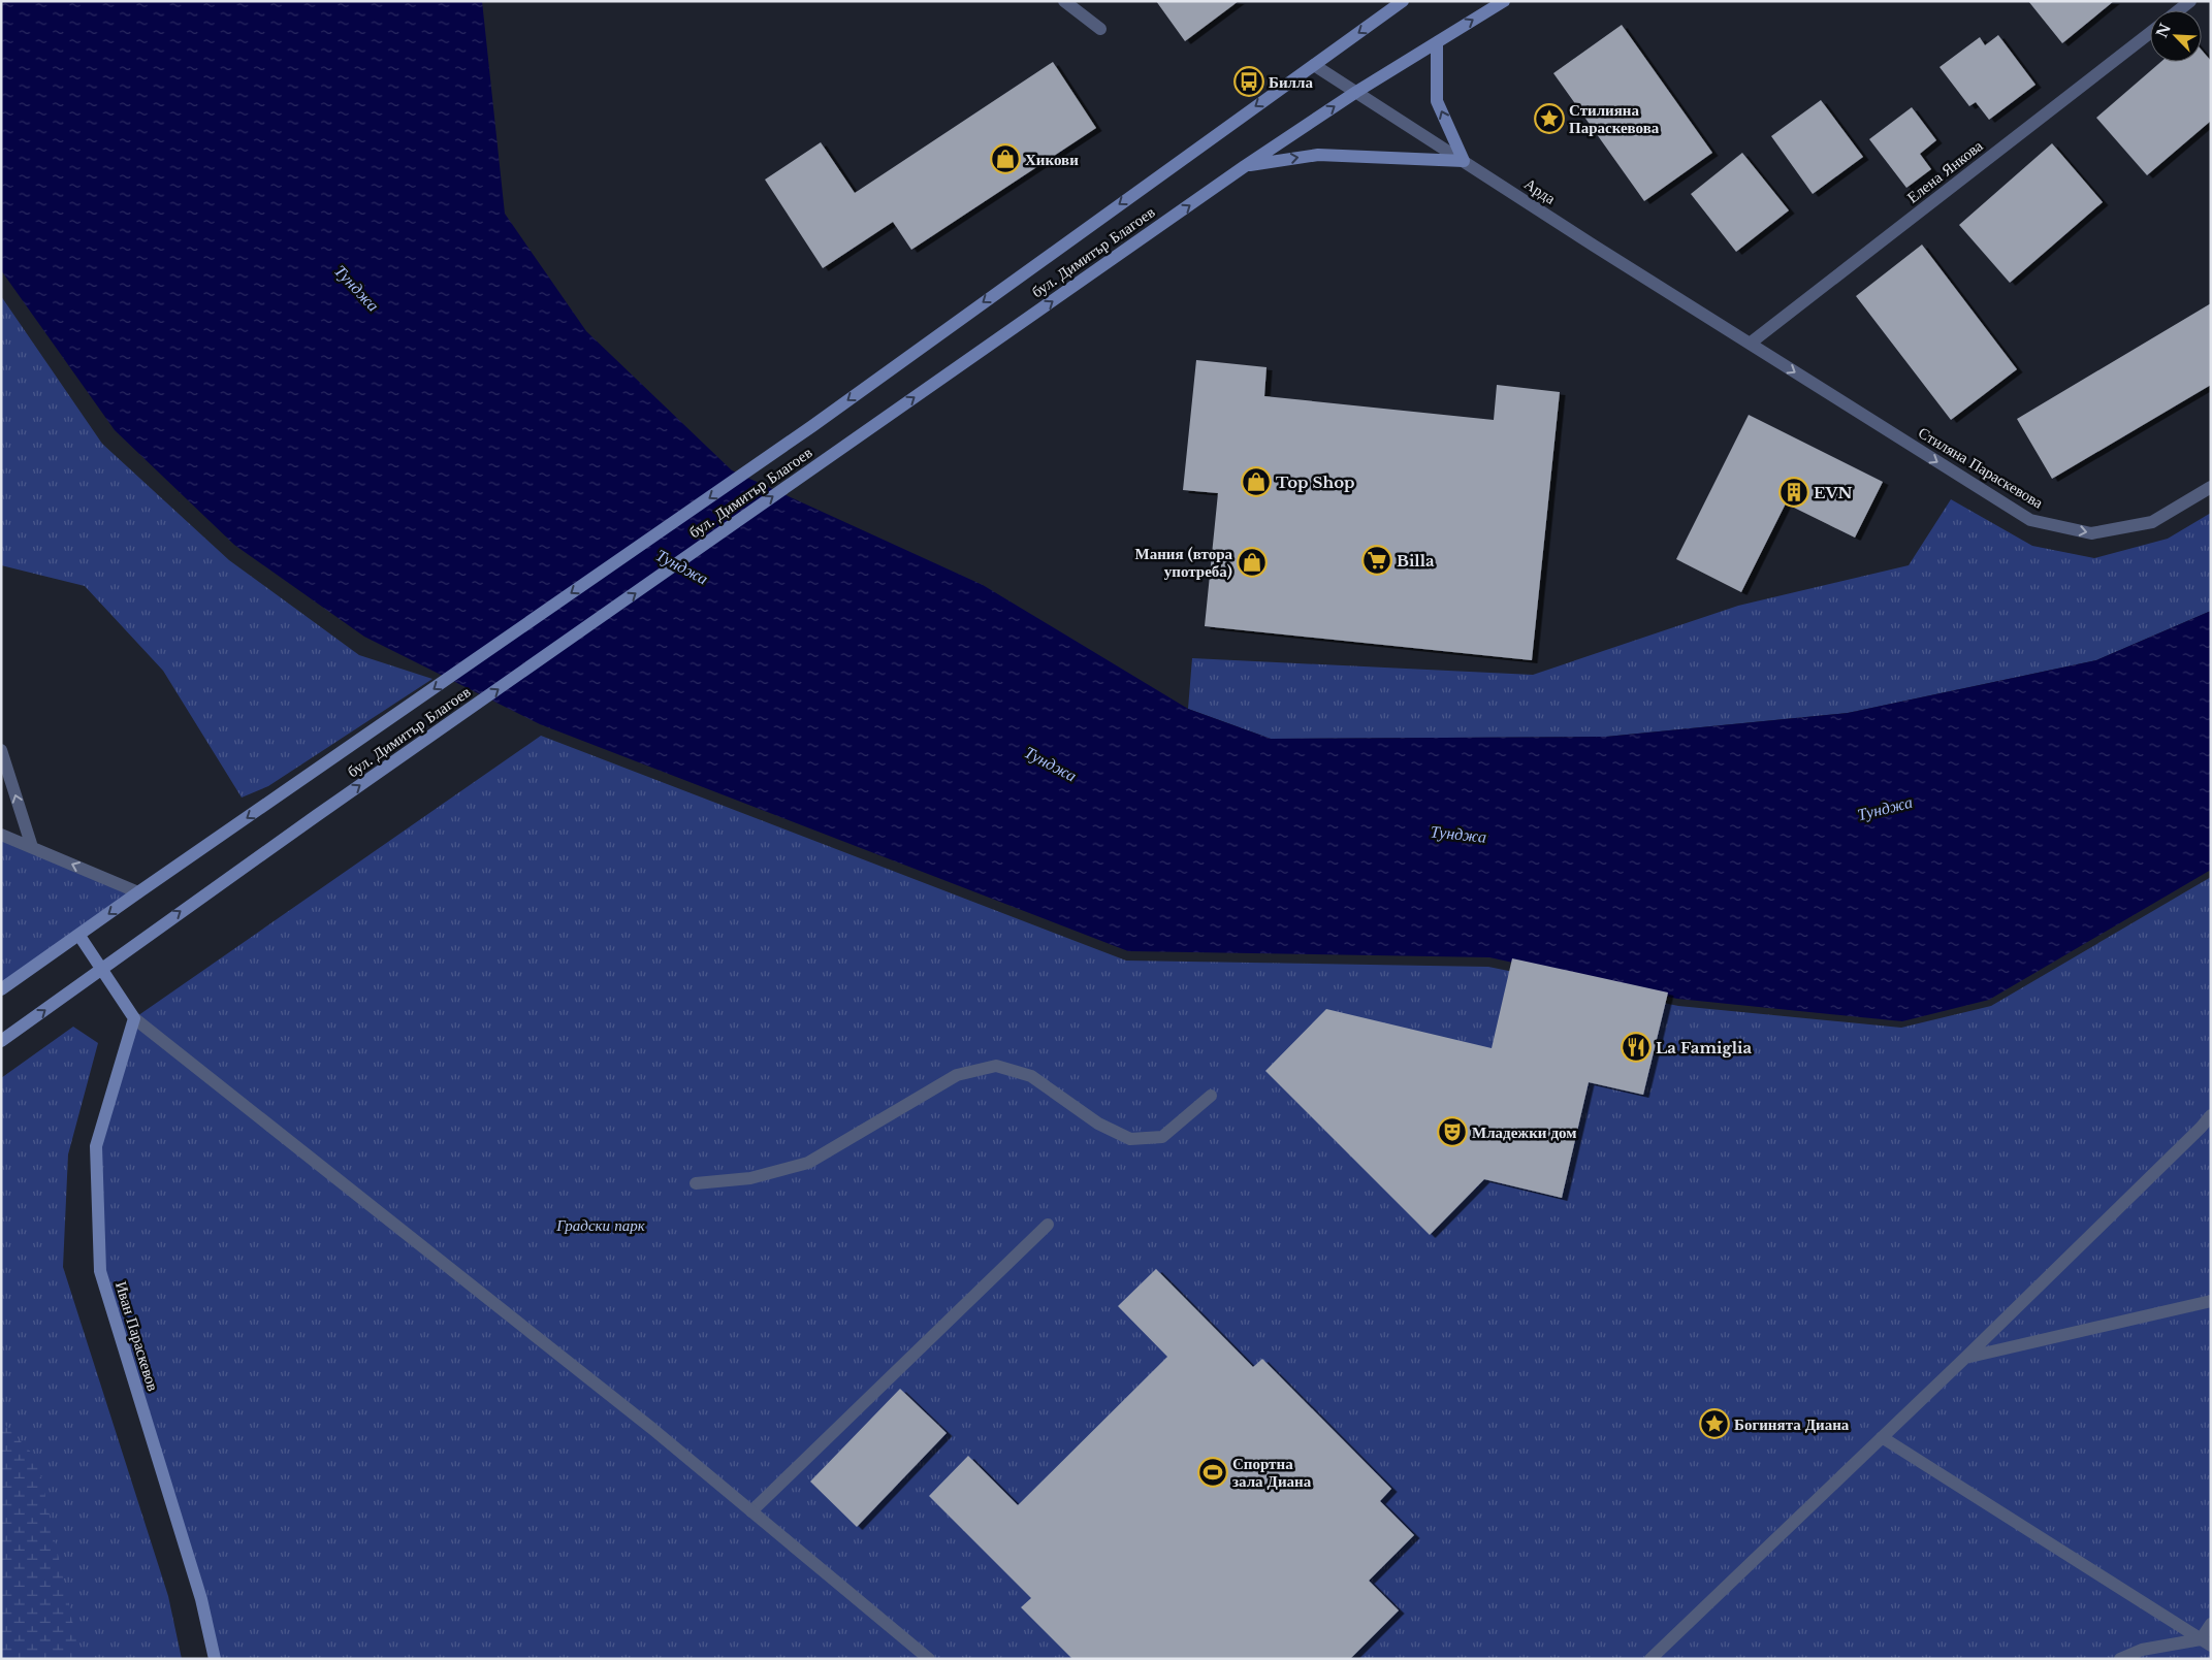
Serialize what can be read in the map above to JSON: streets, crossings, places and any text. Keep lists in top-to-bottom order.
{
  "streets": {
    "main road": ["бул. Димитър Благоев", "Иван Параскевов"],
    "street": ["Елена Янкова", "Арда", "Стиляна Параскевова"]
  },
  "crossings": [
    ["Елена Янкова", "Арда"],
    ["Елена Янкова", "Стиляна Параскевова"],
    ["Арда", "бул. Димитър Благоев"],
    ["Арда", "Стиляна Параскевова"]
  ],
  "one_way": ["Стиляна Параскевова"],
  "water": ["Тунджа"],
  "parks": ["Градски парк"],
  "places": {
    "bus stop": ["Билла"],
    "place": ["Стилияна Параскевова", "Богинята Диана"],
    "shop": ["Хикови", "Top Shop", "Мания (втора употреба)"],
    "building": ["EVN"],
    "supermarket": ["Billa"],
    "restaurant": ["La Famiglia"],
    "theatre": ["Младежки дом"],
    "sports": ["Спортна зала Диана"]
  },
  "north": "top left"
}
